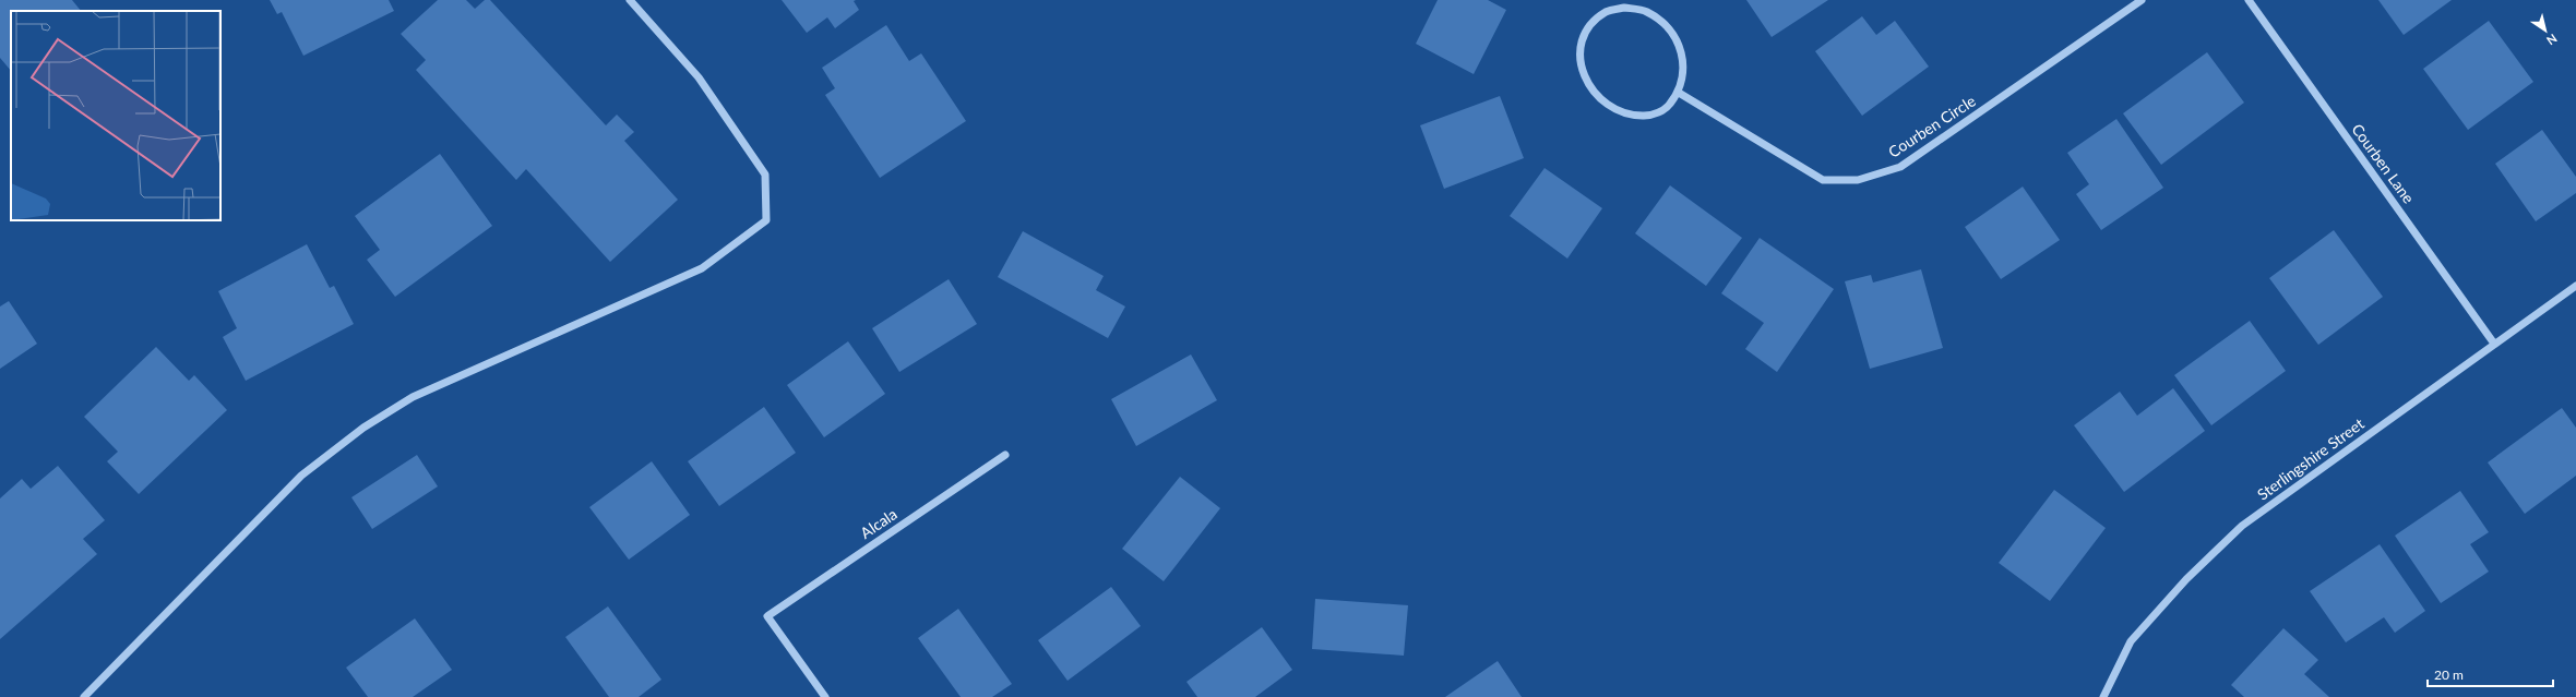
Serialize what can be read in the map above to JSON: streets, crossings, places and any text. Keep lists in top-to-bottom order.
{
  "streets": {
    "street": [
      "Courben Circle",
      "Courben Lane",
      "Sterlingshire Street",
      "Alcala"
    ]
  },
  "crossings": [
    ["Courben Lane", "Sterlingshire Street"]
  ],
  "scale_bar": "20 m",
  "north": "bottom right"
}
